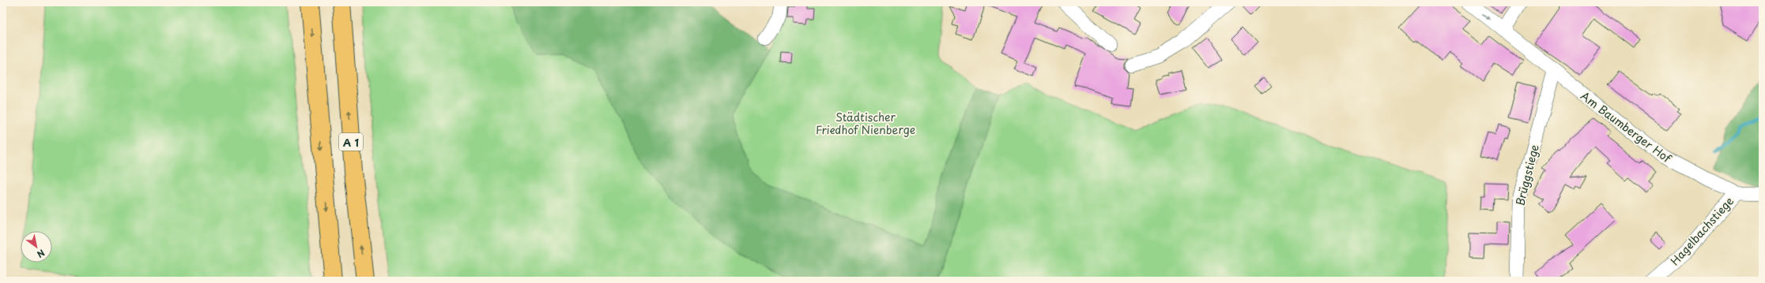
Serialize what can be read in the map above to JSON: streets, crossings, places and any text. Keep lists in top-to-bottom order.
{
  "streets": {
    "highway": ["A 1"],
    "street": ["Am Baumberger Hof", "Brüggstiege", "Hagelbachstiege"]
  },
  "crossings": [
    ["Am Baumberger Hof", "Brüggstiege"],
    ["Am Baumberger Hof", "Hagelbachstiege"]
  ],
  "parks": ["Städtischer Friedhof Nienberge"],
  "north": "bottom right"
}
